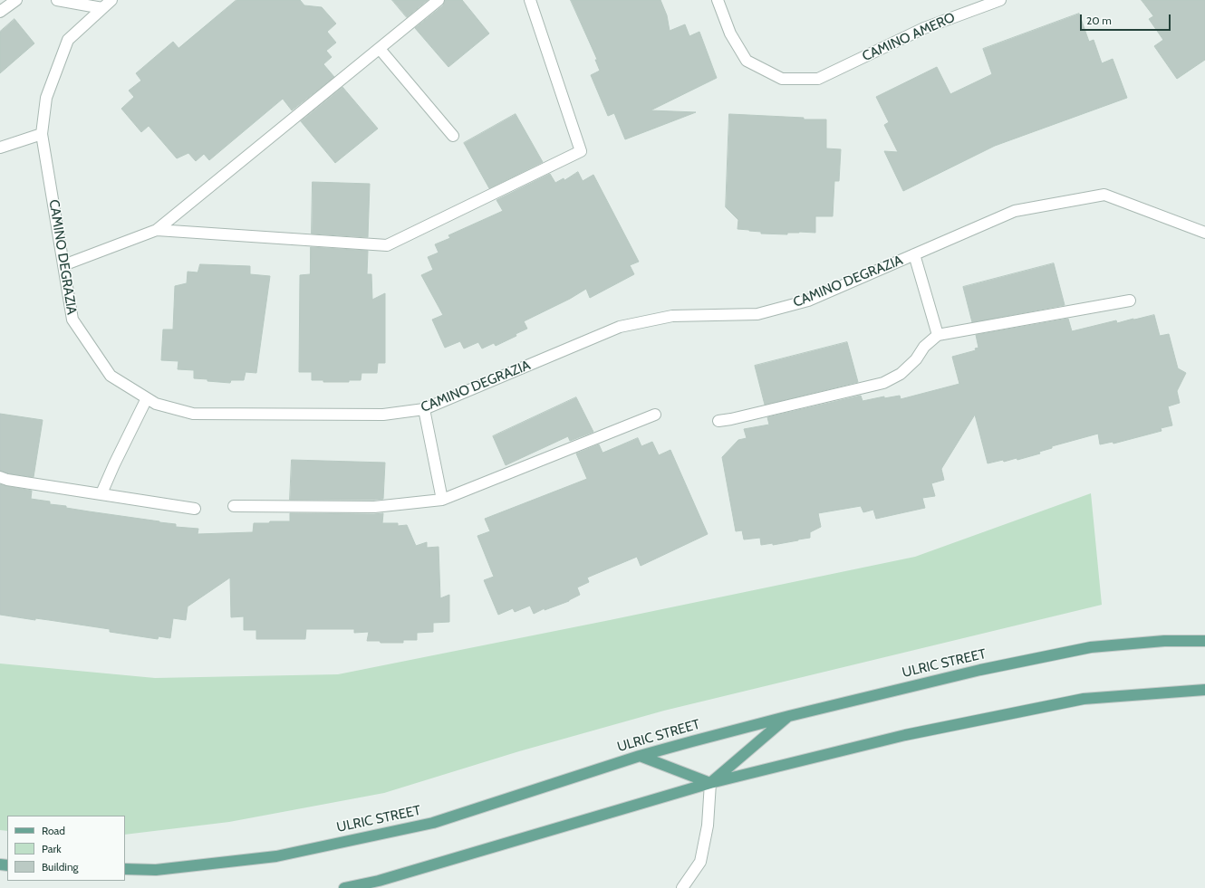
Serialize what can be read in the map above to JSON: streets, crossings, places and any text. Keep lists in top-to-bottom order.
{
  "streets": {
    "main road": ["ULRIC STREET"],
    "street": ["CAMINO AMERO", "CAMINO DEGRAZIA"]
  },
  "legend": ["Road", "Park", "Building"],
  "scale_bar": "20 m"
}
